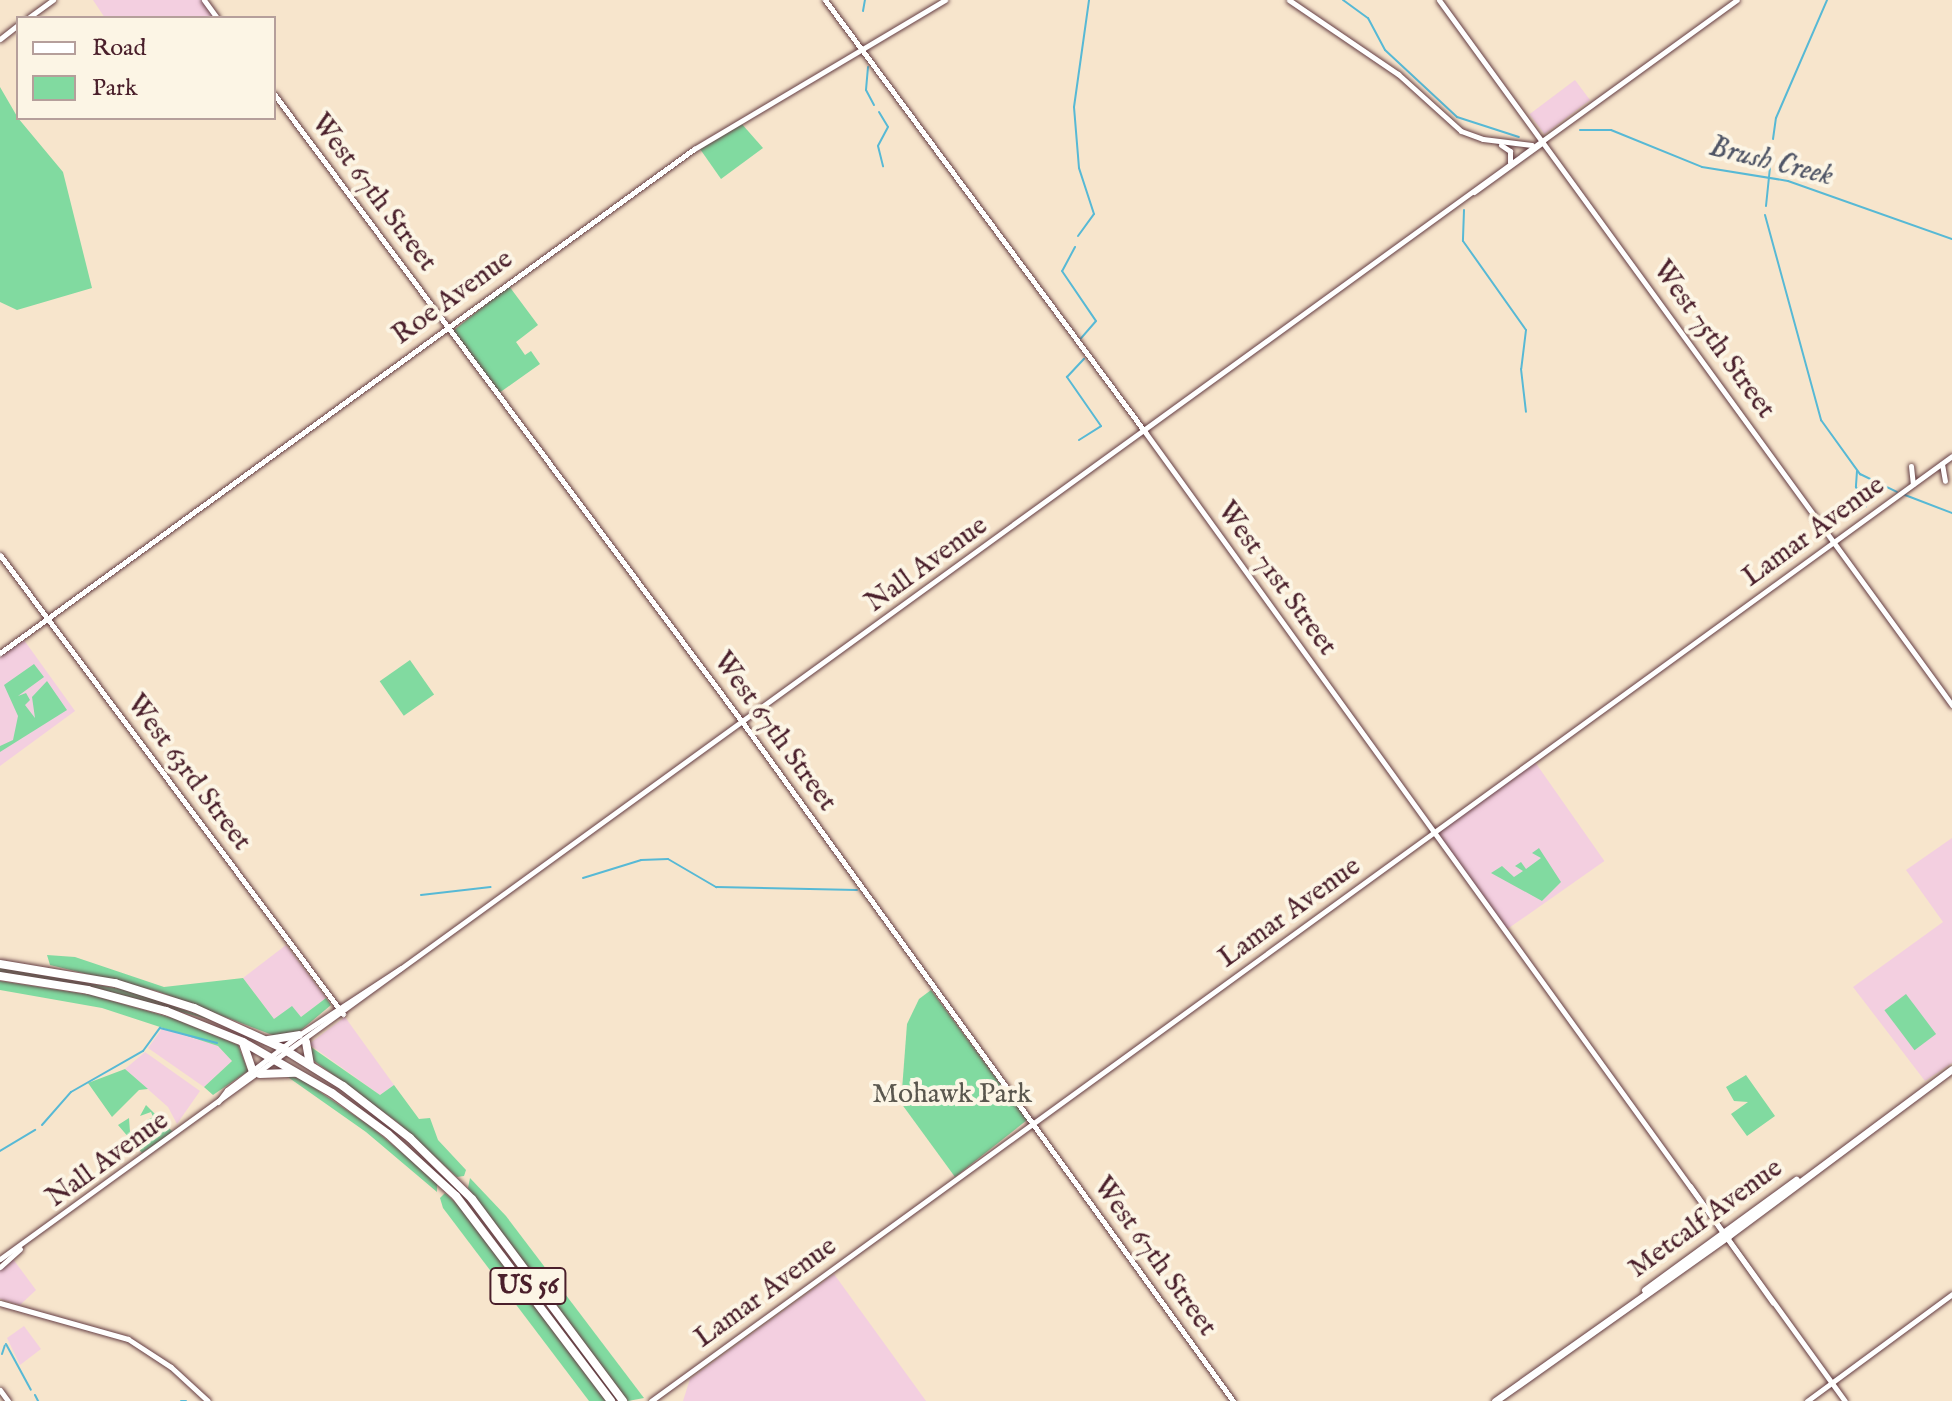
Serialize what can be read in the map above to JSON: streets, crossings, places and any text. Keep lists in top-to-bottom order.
{
  "streets": {
    "highway": ["US 56"],
    "main road": ["Metcalf Avenue"],
    "street": [
      "West 67th Street",
      "Roe Avenue",
      "West 75th Street",
      "Lamar Avenue",
      "Nall Avenue",
      "West 71st Street",
      "West 63rd Street"
    ]
  },
  "crossings": [
    ["West 67th Street", "Roe Avenue"],
    ["West 67th Street", "Lamar Avenue"],
    ["West 67th Street", "Nall Avenue"],
    ["Roe Avenue", "West 71st Street"],
    ["Roe Avenue", "West 63rd Street"],
    ["West 75th Street", "Lamar Avenue"],
    ["West 75th Street", "Nall Avenue"],
    ["Lamar Avenue", "West 71st Street"],
    ["Nall Avenue", "West 71st Street"],
    ["Nall Avenue", "West 63rd Street"],
    ["Nall Avenue", "US 56"],
    ["West 71st Street", "Metcalf Avenue"]
  ],
  "water": ["Brush Creek"],
  "parks": ["Mohawk Park"],
  "legend": ["Road", "Park"]
}
